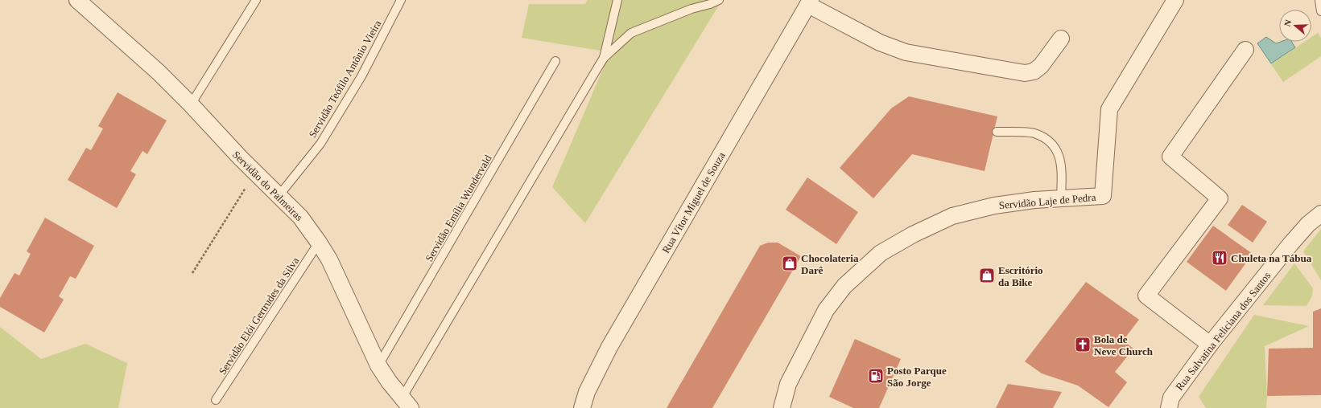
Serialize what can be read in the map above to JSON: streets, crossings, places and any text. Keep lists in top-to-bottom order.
{
  "streets": {
    "street": [
      "Servidão do Palmeiras",
      "Servidão Laje de Pedra",
      "Rua Vítor Miguel de Souza",
      "Rua Salvatina Feliciana dos Santos"
    ],
    "lane": ["Servidão Teófilo Antônio Vieira", "Servidão Emília Wundervald", "Servidão Elói Gertrudes da Silva"]
  },
  "crossings": [
    ["Servidão Teófilo Antônio Vieira", "Servidão do Palmeiras"],
    ["Servidão do Palmeiras", "Servidão Emília Wundervald"],
    ["Servidão do Palmeiras", "Servidão Elói Gertrudes da Silva"]
  ],
  "places": {
    "restaurant": ["Chuleta na Tábua"],
    "shop": ["Chocolateria Darê", "Escritório da Bike"],
    "church": ["Bola de Neve Church"],
    "fuel station": ["Posto Parque São Jorge"]
  },
  "north": "left"
}
